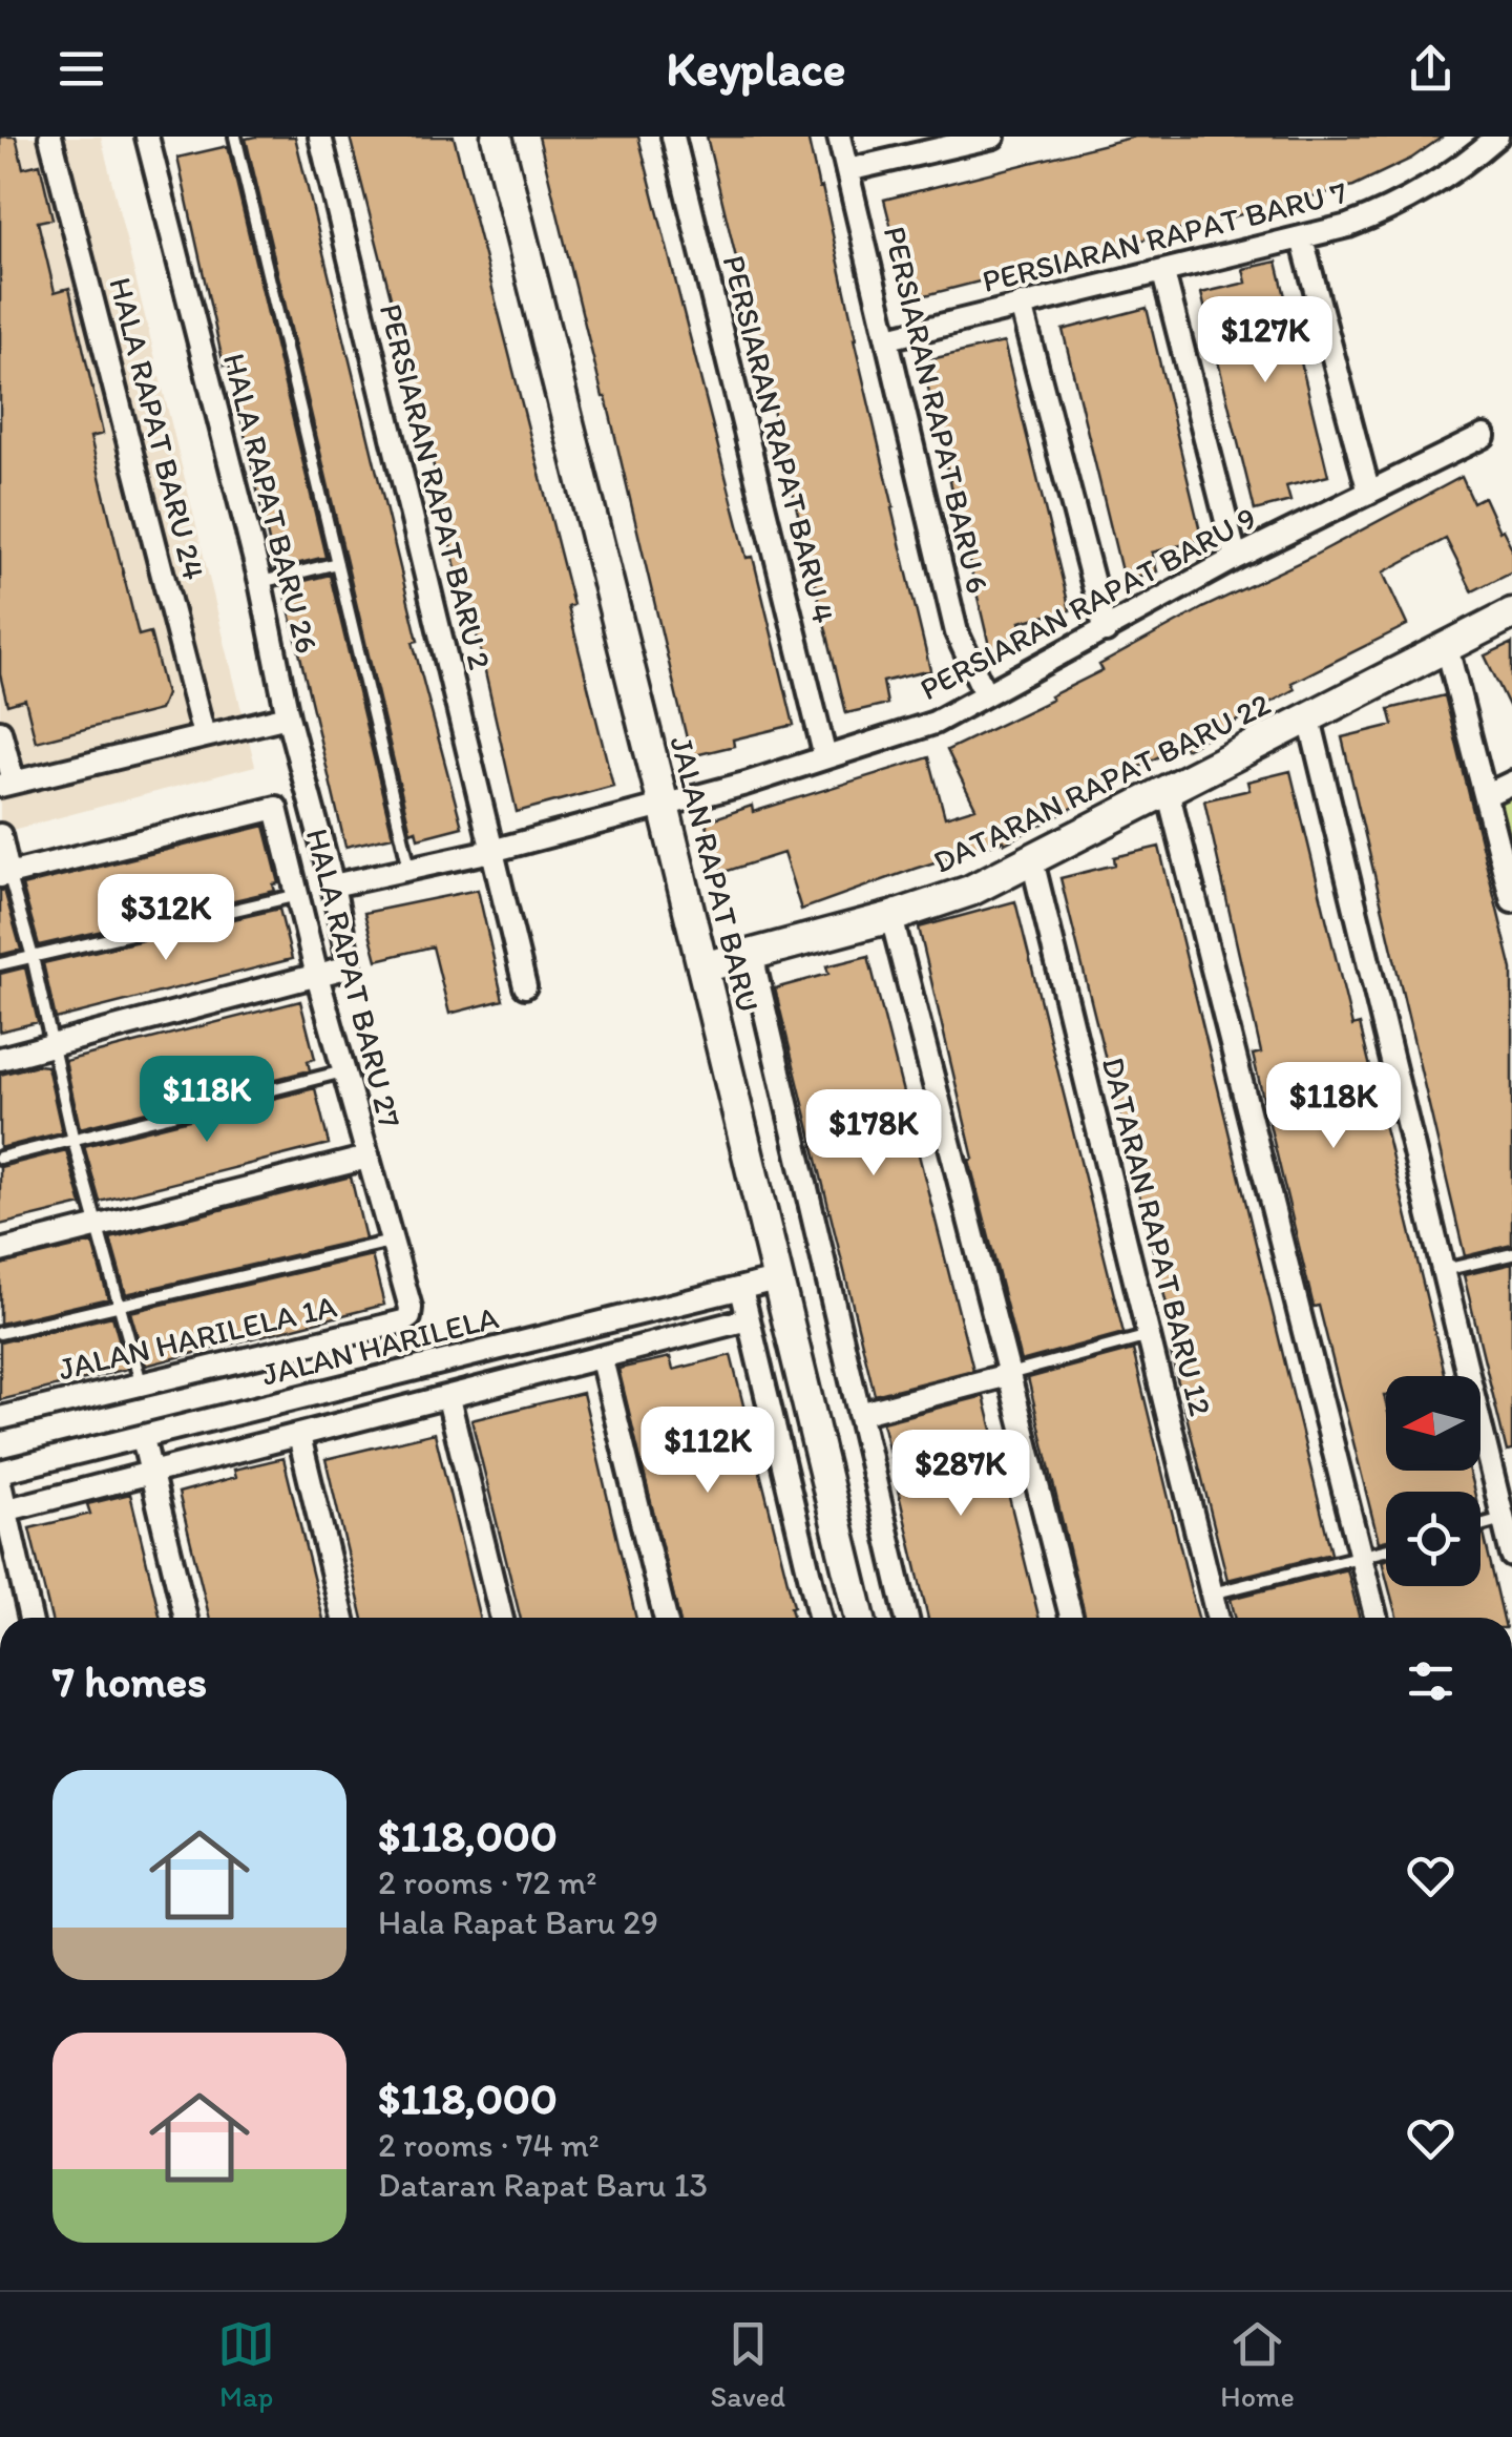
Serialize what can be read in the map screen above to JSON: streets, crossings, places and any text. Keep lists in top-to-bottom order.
{
  "streets": {
    "street": [
      "PERSIARAN RAPAT BARU 7",
      "PERSIARAN RAPAT BARU 6",
      "HALA RAPAT BARU 24",
      "PERSIARAN RAPAT BARU 4",
      "PERSIARAN RAPAT BARU 2",
      "HALA RAPAT BARU 26",
      "PERSIARAN RAPAT BARU 9",
      "DATARAN RAPAT BARU 22",
      "JALAN RAPAT BARU",
      "HALA RAPAT BARU 27",
      "DATARAN RAPAT BARU 12",
      "JALAN HARILELA 1A",
      "JALAN HARILELA"
    ]
  },
  "crossings": [
    ["PERSIARAN RAPAT BARU 7", "PERSIARAN RAPAT BARU 6"],
    ["PERSIARAN RAPAT BARU 6", "PERSIARAN RAPAT BARU 9"],
    ["PERSIARAN RAPAT BARU 4", "PERSIARAN RAPAT BARU 9"],
    ["PERSIARAN RAPAT BARU 2", "PERSIARAN RAPAT BARU 9"],
    ["HALA RAPAT BARU 26", "PERSIARAN RAPAT BARU 9"],
    ["PERSIARAN RAPAT BARU 9", "JALAN RAPAT BARU"],
    ["DATARAN RAPAT BARU 22", "JALAN RAPAT BARU"],
    ["DATARAN RAPAT BARU 22", "DATARAN RAPAT BARU 12"],
    ["JALAN RAPAT BARU", "JALAN HARILELA"],
    ["HALA RAPAT BARU 27", "JALAN HARILELA 1A"]
  ],
  "north": "left",
  "page": {
    "header": "Keyplace",
    "price": [
      "$127K",
      "$312K",
      "$118K",
      "$118K",
      "$178K",
      "$112K",
      "$287K"
    ],
    "heading": "7 homes",
    "list": [
      {
        "name": "$118,000",
        "note": "2 rooms · 72 m² · Hala Rapat Baru 29"
      },
      {
        "name": "$118,000",
        "note": "2 rooms · 74 m² · Dataran Rapat Baru 13"
      }
    ],
    "tabs": ["Map", "Saved", "Home"]
  }
}
